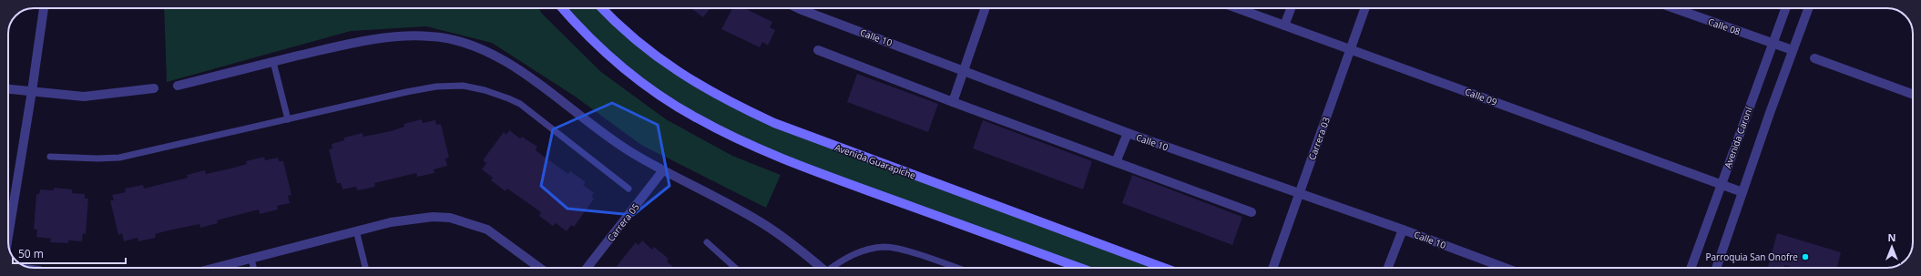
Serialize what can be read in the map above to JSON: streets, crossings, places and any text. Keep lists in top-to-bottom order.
{
  "streets": {
    "street": [
      "Calle 08",
      "Calle 10",
      "Calle 09",
      "Avenida Caroní",
      "Carrera 03",
      "Avenida Guarapiche",
      "Carrera 05"
    ]
  },
  "crossings": [
    ["Calle 08", "Avenida Caroní"],
    ["Calle 10", "Carrera 03"],
    ["Calle 09", "Avenida Caroní"],
    ["Calle 09", "Carrera 03"]
  ],
  "places": ["Parroquia San Onofre"],
  "scale_bar": "50 m",
  "north": "top"
}
